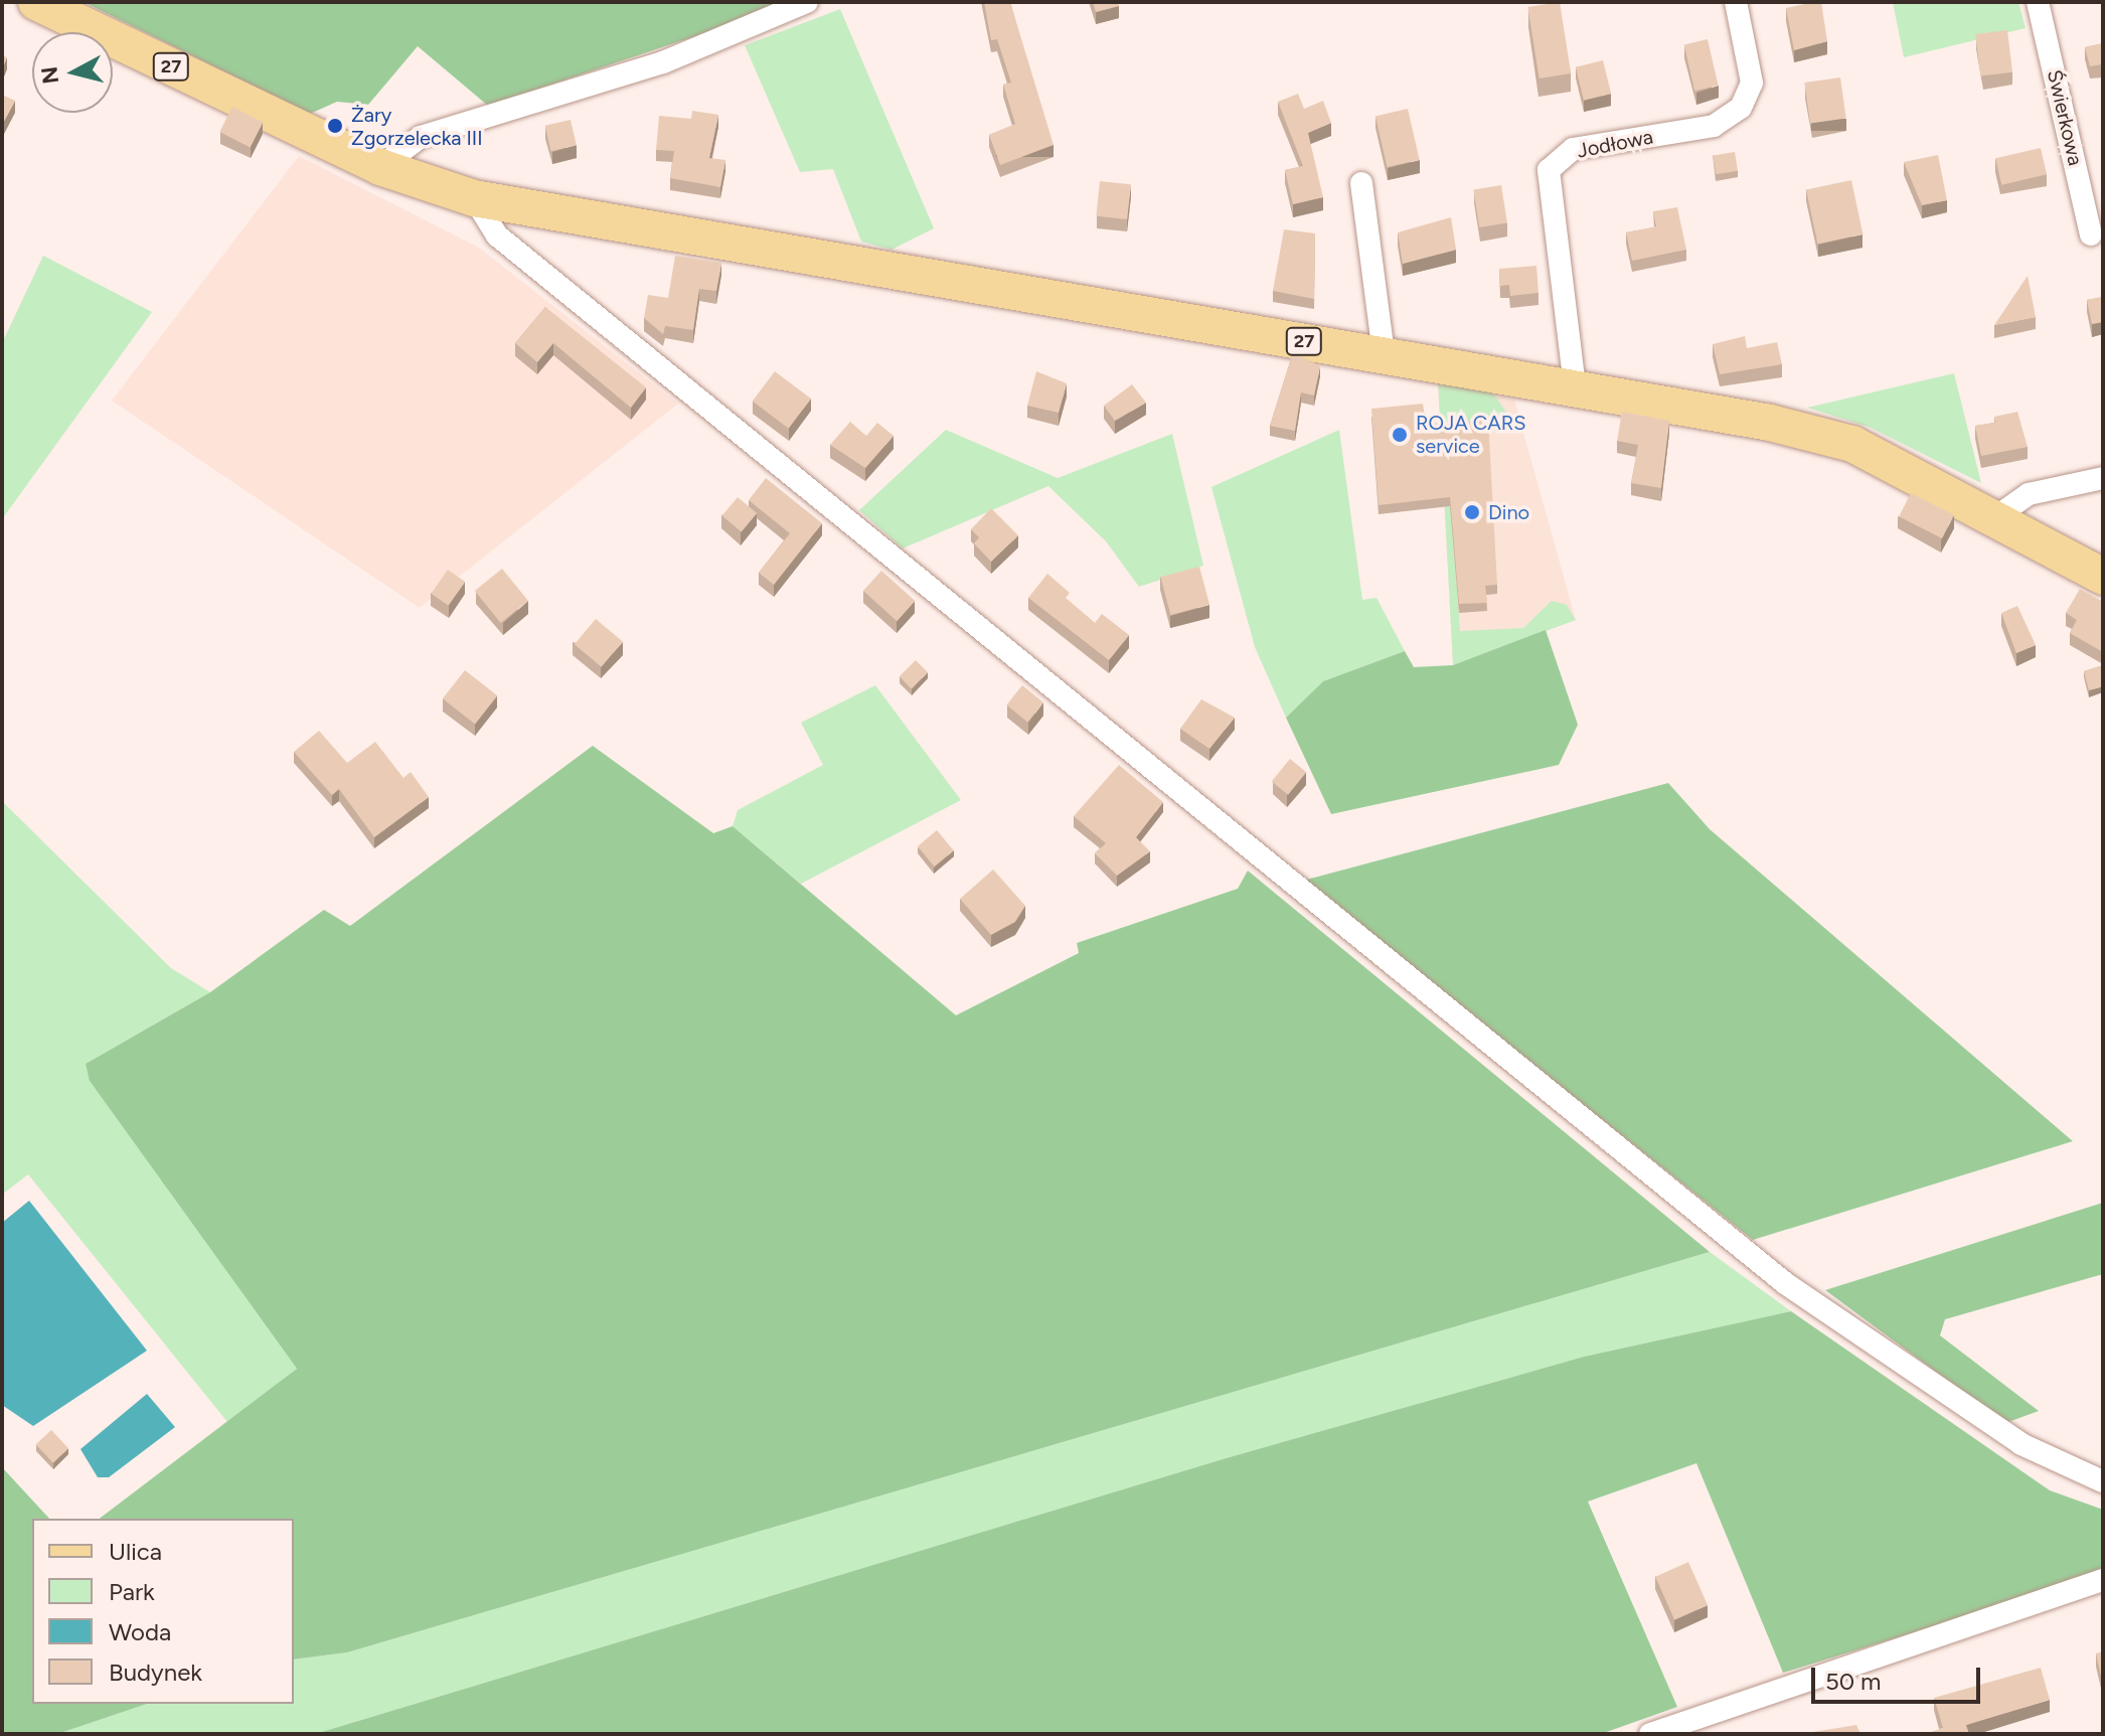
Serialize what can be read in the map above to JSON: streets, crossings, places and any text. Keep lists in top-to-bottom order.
{
  "streets": {
    "main road": ["27"],
    "street": ["Świerkowa", "Jodłowa"]
  },
  "crossings": [
    ["27", "Jodłowa"]
  ],
  "places": ["Żary Zgorzelecka III", "ROJA CARS service", "Dino"],
  "legend": [
    "Ulica",
    "Park",
    "Woda",
    "Budynek"
  ],
  "scale_bar": "50 m",
  "north": "left"
}
